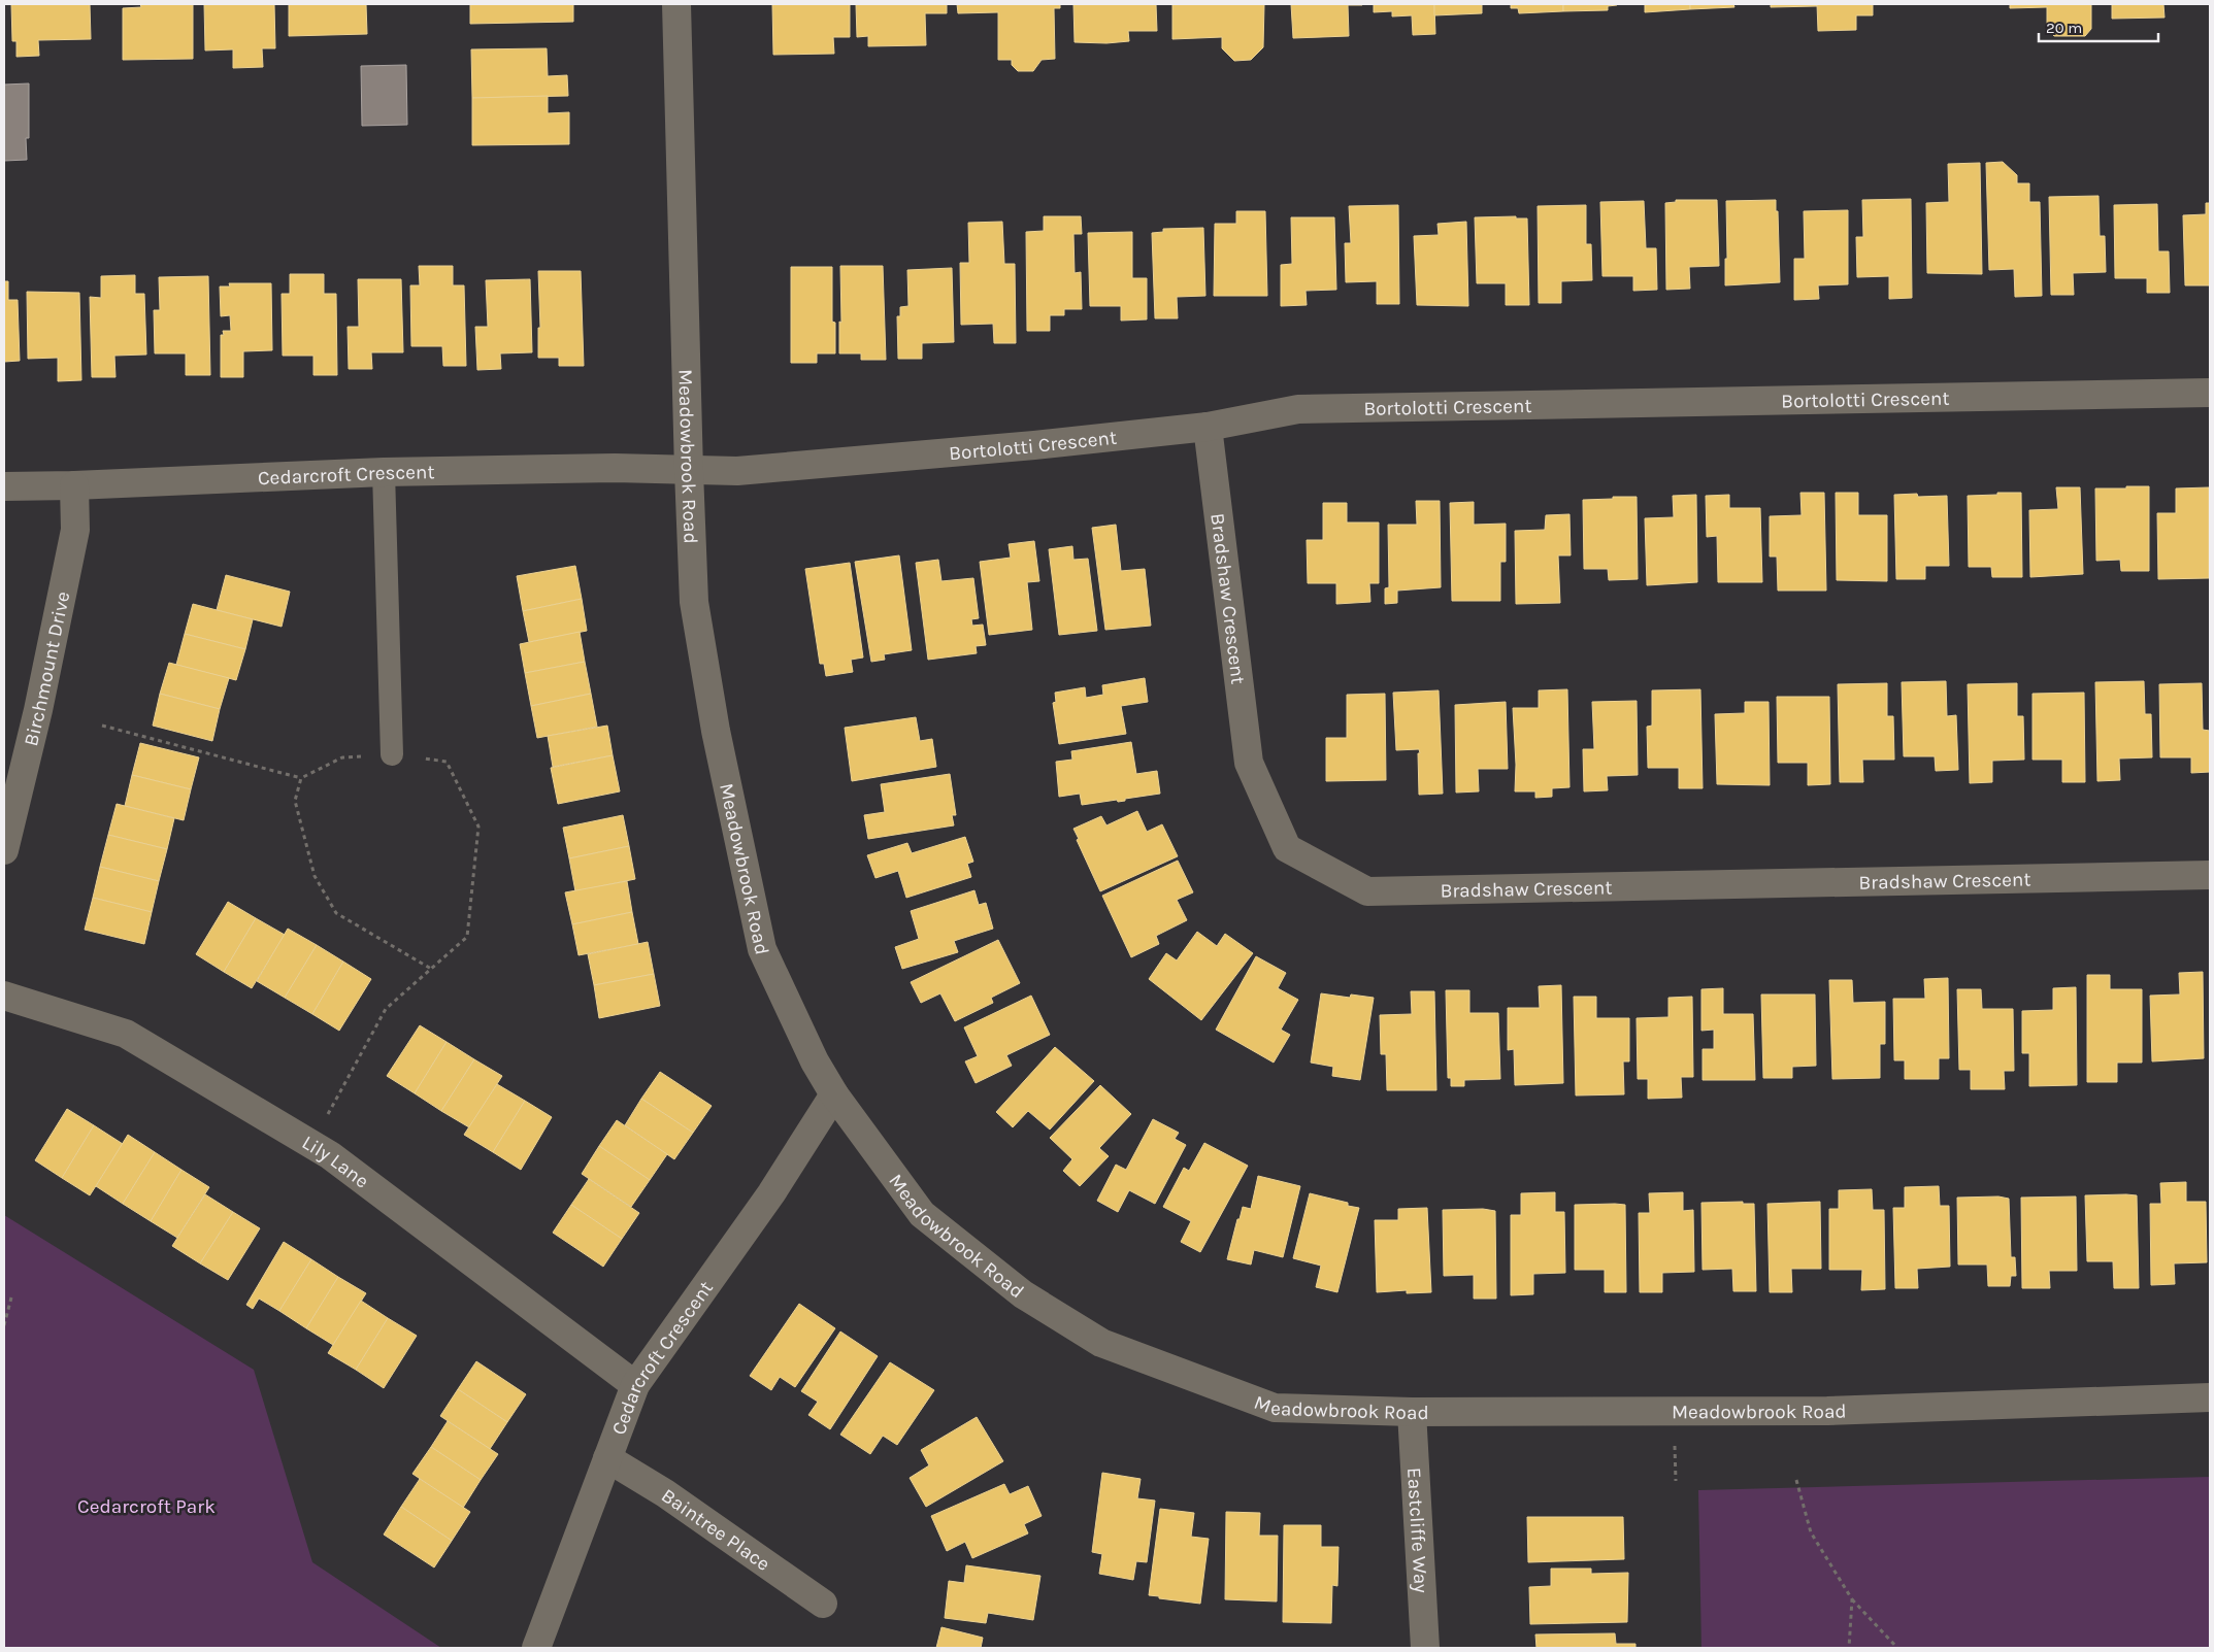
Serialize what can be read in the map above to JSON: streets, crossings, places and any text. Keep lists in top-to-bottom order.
{
  "streets": {
    "street": [
      "Bortolotti Crescent",
      "Meadowbrook Road",
      "Cedarcroft Crescent",
      "Bradshaw Crescent",
      "Birchmount Drive",
      "Lily Lane",
      "Baintree Place",
      "Eastcliffe Way"
    ]
  },
  "crossings": [
    ["Bortolotti Crescent", "Meadowbrook Road"],
    ["Bortolotti Crescent", "Cedarcroft Crescent"],
    ["Bortolotti Crescent", "Bradshaw Crescent"],
    ["Meadowbrook Road", "Cedarcroft Crescent"],
    ["Meadowbrook Road", "Eastcliffe Way"],
    ["Cedarcroft Crescent", "Birchmount Drive"],
    ["Cedarcroft Crescent", "Lily Lane"],
    ["Cedarcroft Crescent", "Baintree Place"]
  ],
  "parks": ["Cedarcroft Park"],
  "scale_bar": "20 m"
}
